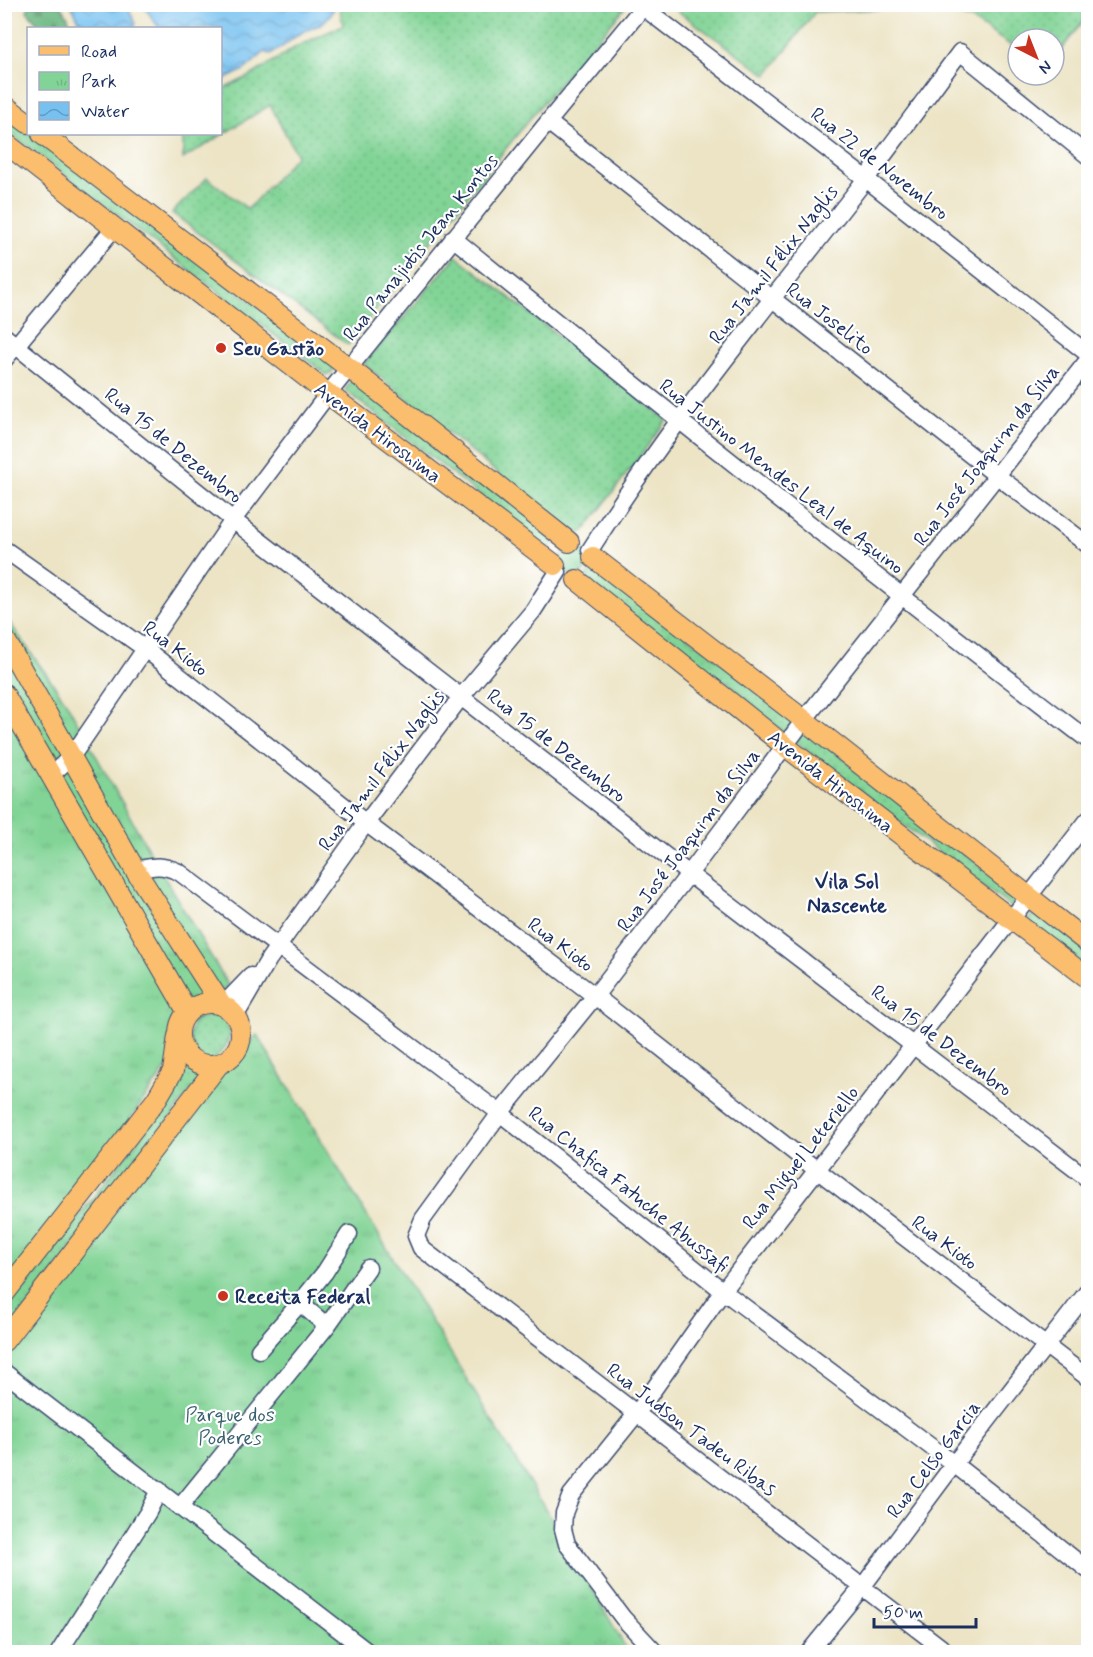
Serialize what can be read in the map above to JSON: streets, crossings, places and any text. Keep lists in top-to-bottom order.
{
  "streets": {
    "main road": ["Avenida Hiroshima"],
    "street": [
      "Rua 22 de Novembro",
      "Rua Panajiotis Jean Kontos",
      "Rua Jamil Félix Naglis",
      "Rua Joselito",
      "Rua 15 de Dezembro",
      "Rua José Joaquim da Silva",
      "Rua Justino Mendes Leal de Aquino",
      "Rua Kioto",
      "Rua Miguel Leteriello",
      "Rua Chafica Fatuche Abussafi",
      "Rua Judson Tadeu Ribas",
      "Rua Celso Garcia"
    ]
  },
  "crossings": [
    ["Rua 22 de Novembro", "Rua Panajiotis Jean Kontos"],
    ["Rua 22 de Novembro", "Rua Jamil Félix Naglis"],
    ["Rua Panajiotis Jean Kontos", "Rua Joselito"],
    ["Rua Panajiotis Jean Kontos", "Avenida Hiroshima"],
    ["Rua Panajiotis Jean Kontos", "Rua 15 de Dezembro"],
    ["Rua Panajiotis Jean Kontos", "Rua Justino Mendes Leal de Aquino"],
    ["Rua Panajiotis Jean Kontos", "Rua Kioto"],
    ["Rua Jamil Félix Naglis", "Rua Joselito"],
    ["Rua Jamil Félix Naglis", "Avenida Hiroshima"],
    ["Rua Jamil Félix Naglis", "Rua 15 de Dezembro"],
    ["Rua Jamil Félix Naglis", "Rua Justino Mendes Leal de Aquino"],
    ["Rua Jamil Félix Naglis", "Rua Kioto"],
    ["Rua Jamil Félix Naglis", "Rua Chafica Fatuche Abussafi"],
    ["Rua Joselito", "Rua José Joaquim da Silva"],
    ["Avenida Hiroshima", "Rua José Joaquim da Silva"],
    ["Avenida Hiroshima", "Rua Miguel Leteriello"],
    ["Rua 15 de Dezembro", "Rua José Joaquim da Silva"],
    ["Rua 15 de Dezembro", "Rua Miguel Leteriello"],
    ["Rua José Joaquim da Silva", "Rua Justino Mendes Leal de Aquino"],
    ["Rua José Joaquim da Silva", "Rua Kioto"],
    ["Rua José Joaquim da Silva", "Rua Chafica Fatuche Abussafi"],
    ["Rua José Joaquim da Silva", "Rua Judson Tadeu Ribas"],
    ["Rua Kioto", "Rua Miguel Leteriello"],
    ["Rua Kioto", "Rua Celso Garcia"],
    ["Rua Miguel Leteriello", "Rua Chafica Fatuche Abussafi"],
    ["Rua Miguel Leteriello", "Rua Judson Tadeu Ribas"],
    ["Rua Chafica Fatuche Abussafi", "Rua Celso Garcia"],
    ["Rua Judson Tadeu Ribas", "Rua Celso Garcia"]
  ],
  "districts": ["Vila Sol Nascente"],
  "parks": ["Parque dos Poderes"],
  "places": ["Seu Gastão", "Receita Federal"],
  "legend": ["Road", "Park", "Water"],
  "scale_bar": "50 m",
  "north": "bottom right"
}
